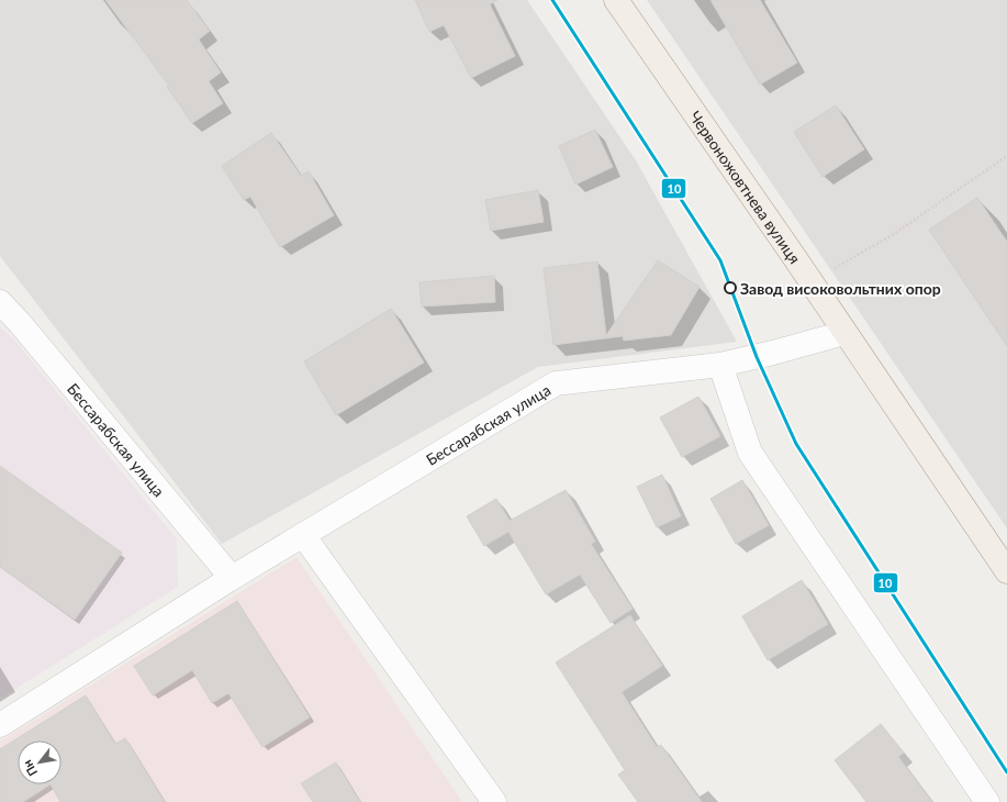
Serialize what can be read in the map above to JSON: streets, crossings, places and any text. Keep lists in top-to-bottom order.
{
  "streets": {
    "main road": ["Червоножовтнева вулиця"],
    "street": ["Бессарабская улица"]
  },
  "crossings": [
    ["Червоножовтнева вулиця", "Бессарабская улица"]
  ],
  "places": ["Завод високовольтних опор"],
  "lines": ["transit line 10"],
  "north": "bottom left"
}
